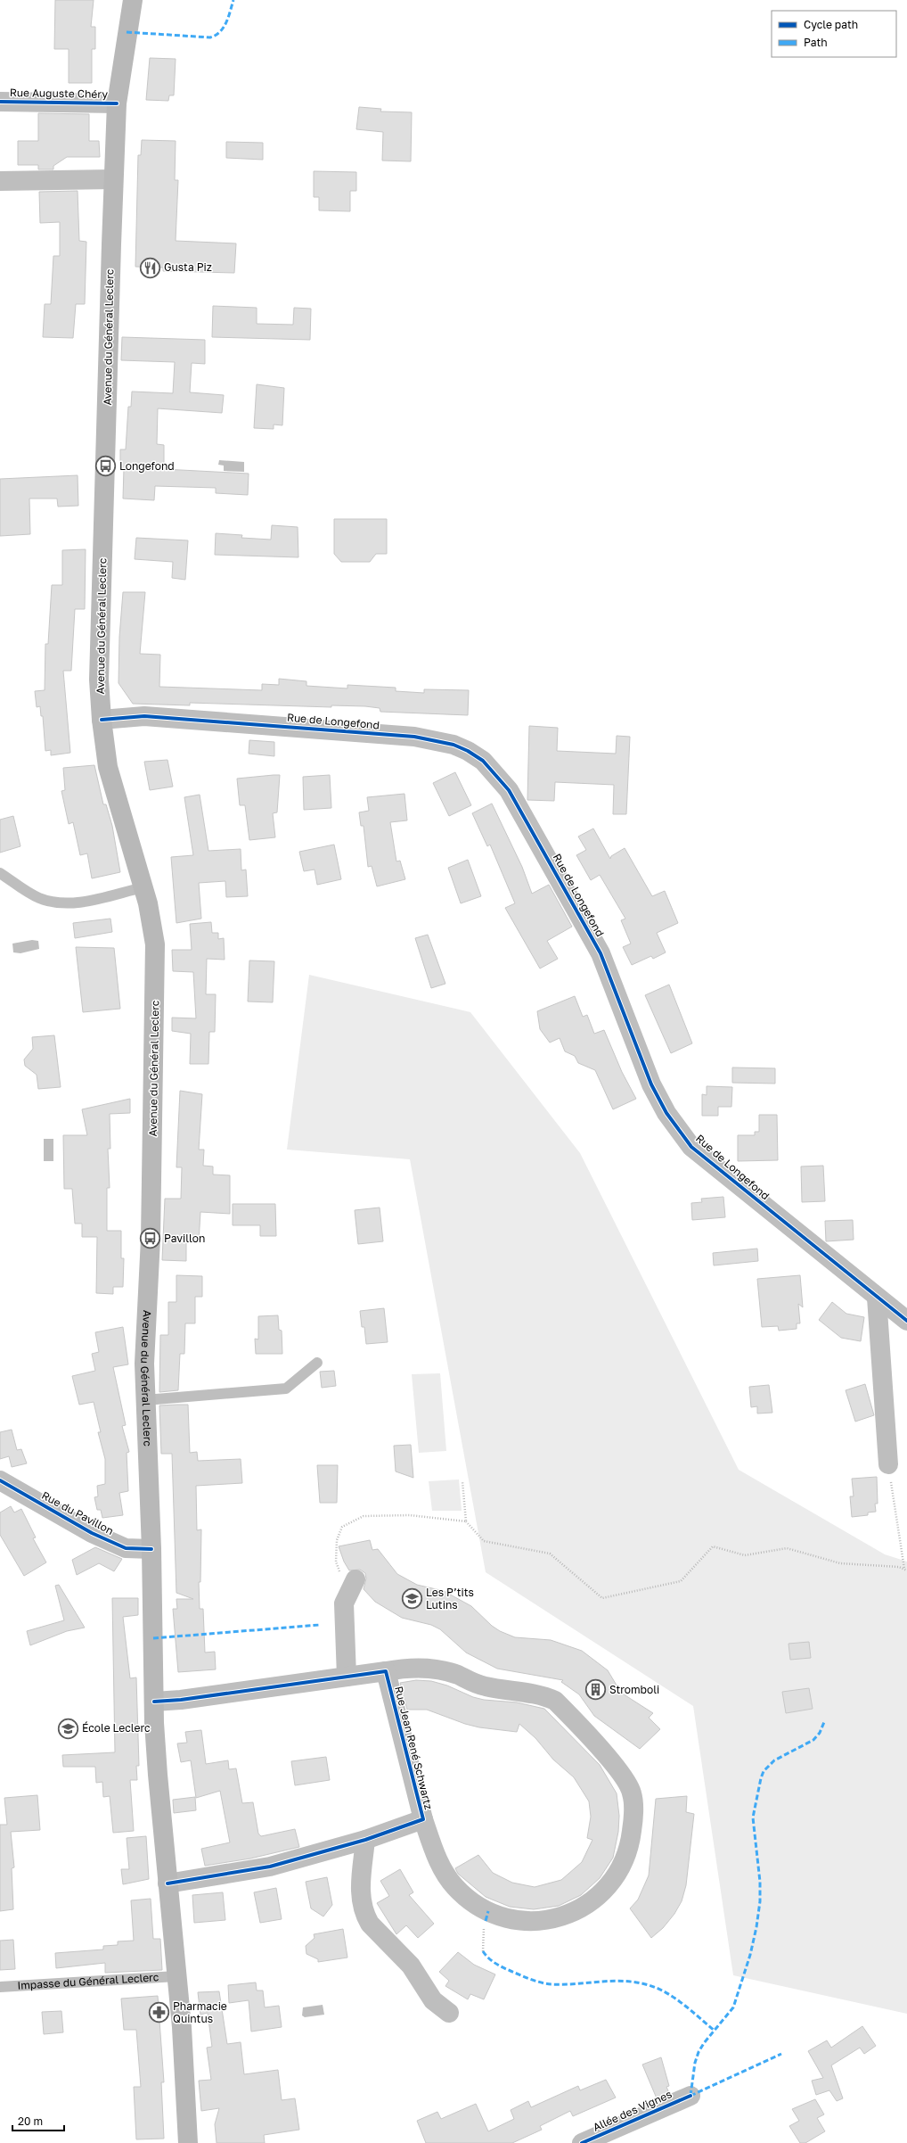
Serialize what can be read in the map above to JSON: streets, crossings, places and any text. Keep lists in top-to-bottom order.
{
  "streets": {
    "main road": ["Avenue du Général Leclerc"],
    "street": [
      "Rue Auguste Chéry",
      "Rue de Longefond",
      "Rue du Pavillon",
      "Rue Jean René Schwartz",
      "Allée des Vignes"
    ],
    "lane": ["Impasse du Général Leclerc"]
  },
  "crossings": [
    ["Rue Auguste Chéry", "Avenue du Général Leclerc"],
    ["Avenue du Général Leclerc", "Rue de Longefond"],
    ["Avenue du Général Leclerc", "Rue du Pavillon"],
    ["Avenue du Général Leclerc", "Rue Jean René Schwartz"],
    ["Avenue du Général Leclerc", "Impasse du Général Leclerc"]
  ],
  "places": {
    "restaurant": ["Gusta Piz"],
    "bus stop": ["Longefond", "Pavillon"],
    "school or university": ["Les P’tits Lutins", "École Leclerc"],
    "building": ["Stromboli"],
    "pharmacy": ["Pharmacie Quintus"]
  },
  "legend": ["Cycle path", "Path"],
  "scale_bar": "20 m"
}
